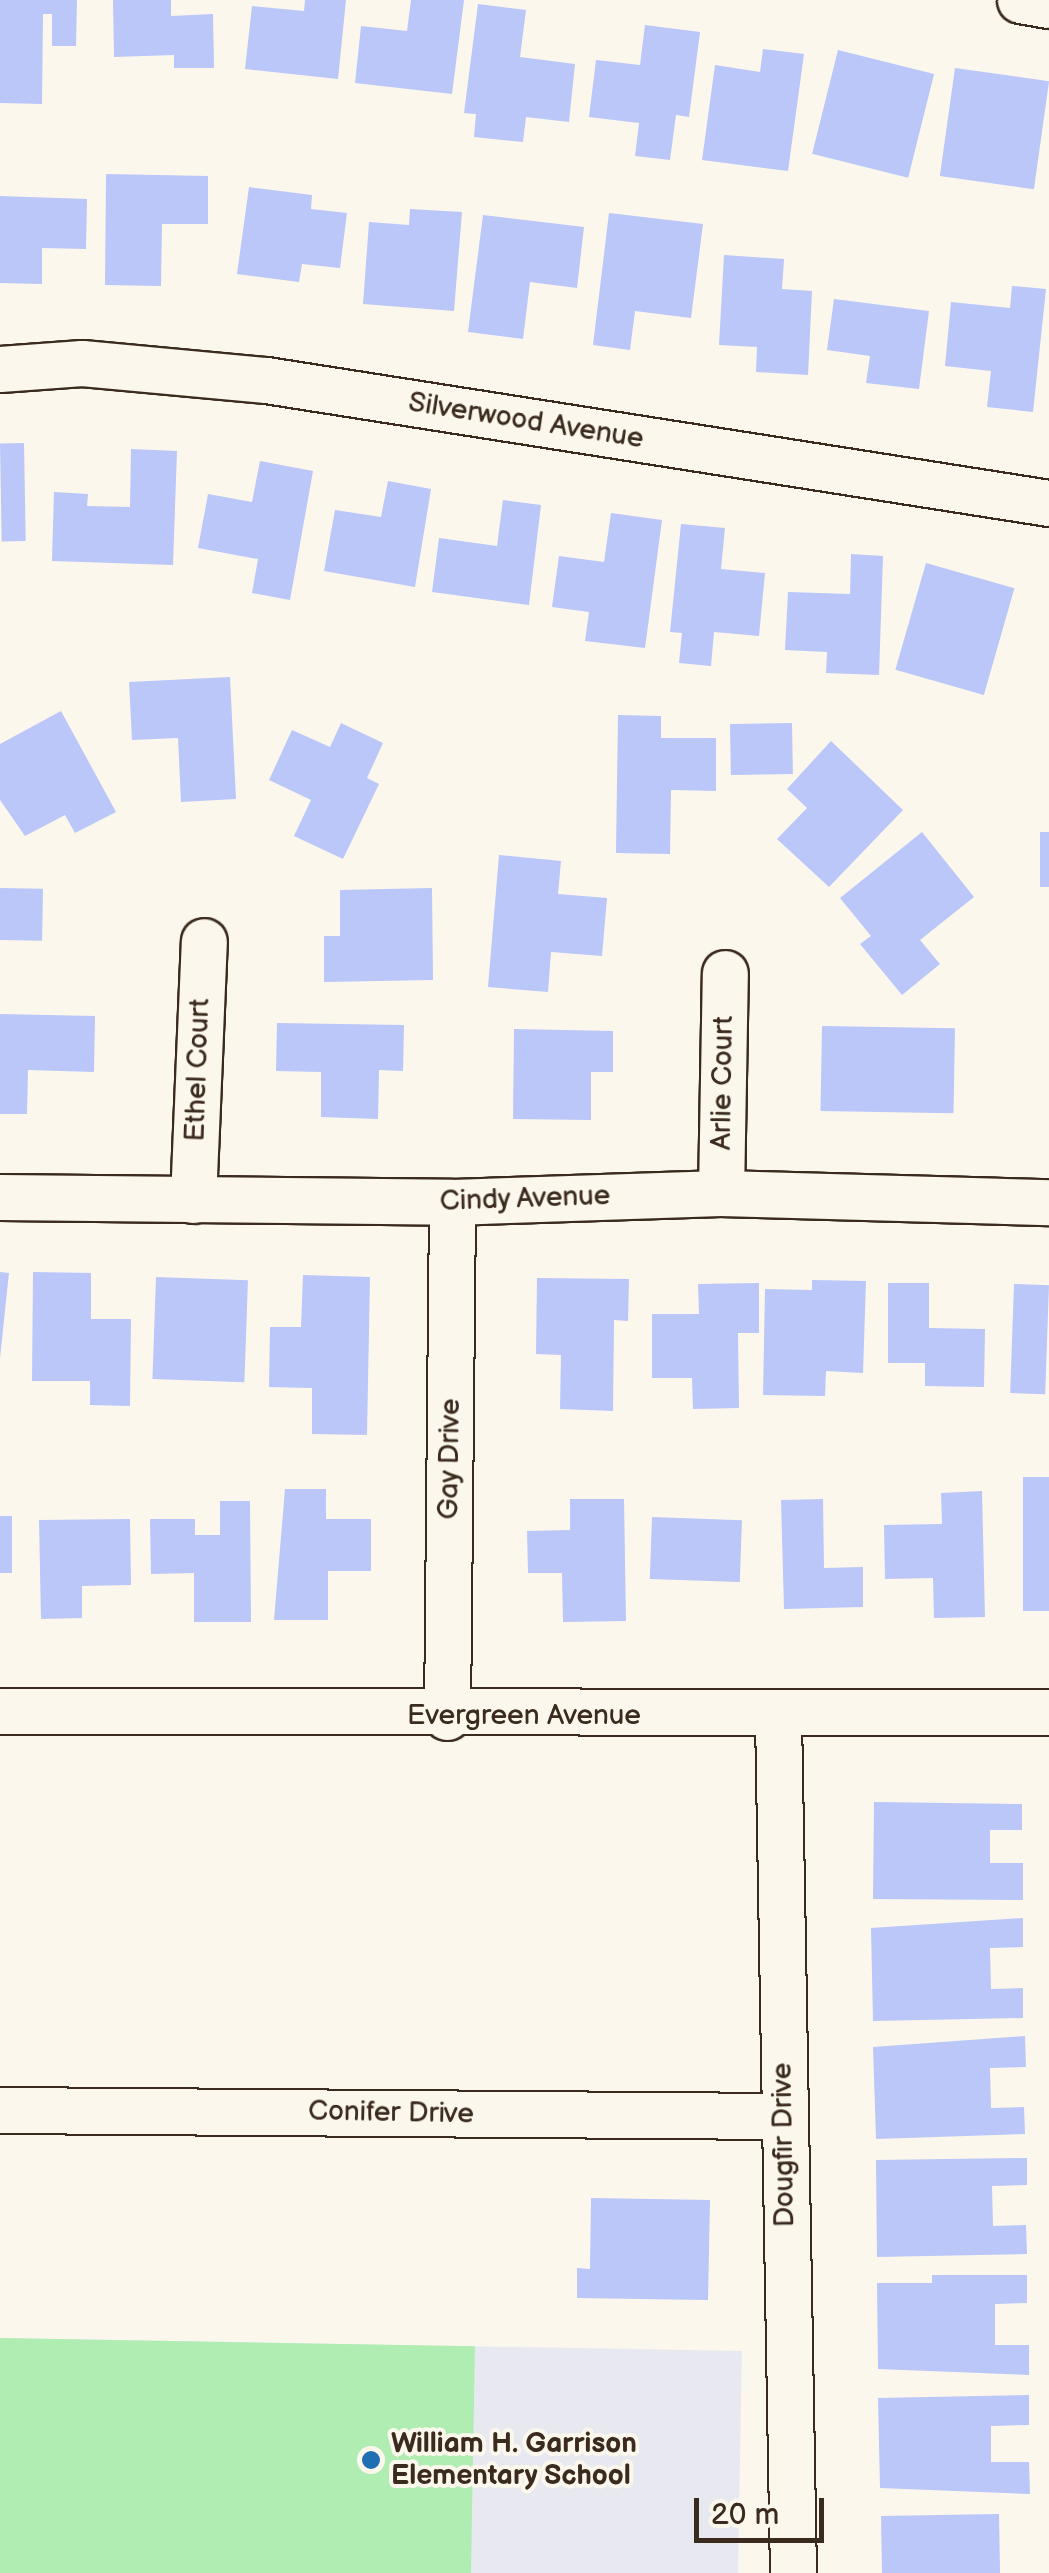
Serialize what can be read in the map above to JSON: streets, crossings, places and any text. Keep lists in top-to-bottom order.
{
  "streets": {
    "street": [
      "Silverwood Avenue",
      "Ethel Court",
      "Arlie Court",
      "Cindy Avenue",
      "Gay Drive",
      "Evergreen Avenue",
      "Conifer Drive",
      "Dougfir Drive"
    ]
  },
  "crossings": [
    ["Ethel Court", "Cindy Avenue"],
    ["Arlie Court", "Cindy Avenue"],
    ["Cindy Avenue", "Gay Drive"],
    ["Gay Drive", "Evergreen Avenue"],
    ["Evergreen Avenue", "Dougfir Drive"],
    ["Conifer Drive", "Dougfir Drive"]
  ],
  "places": ["William H. Garrison Elementary School"],
  "scale_bar": "20 m"
}
